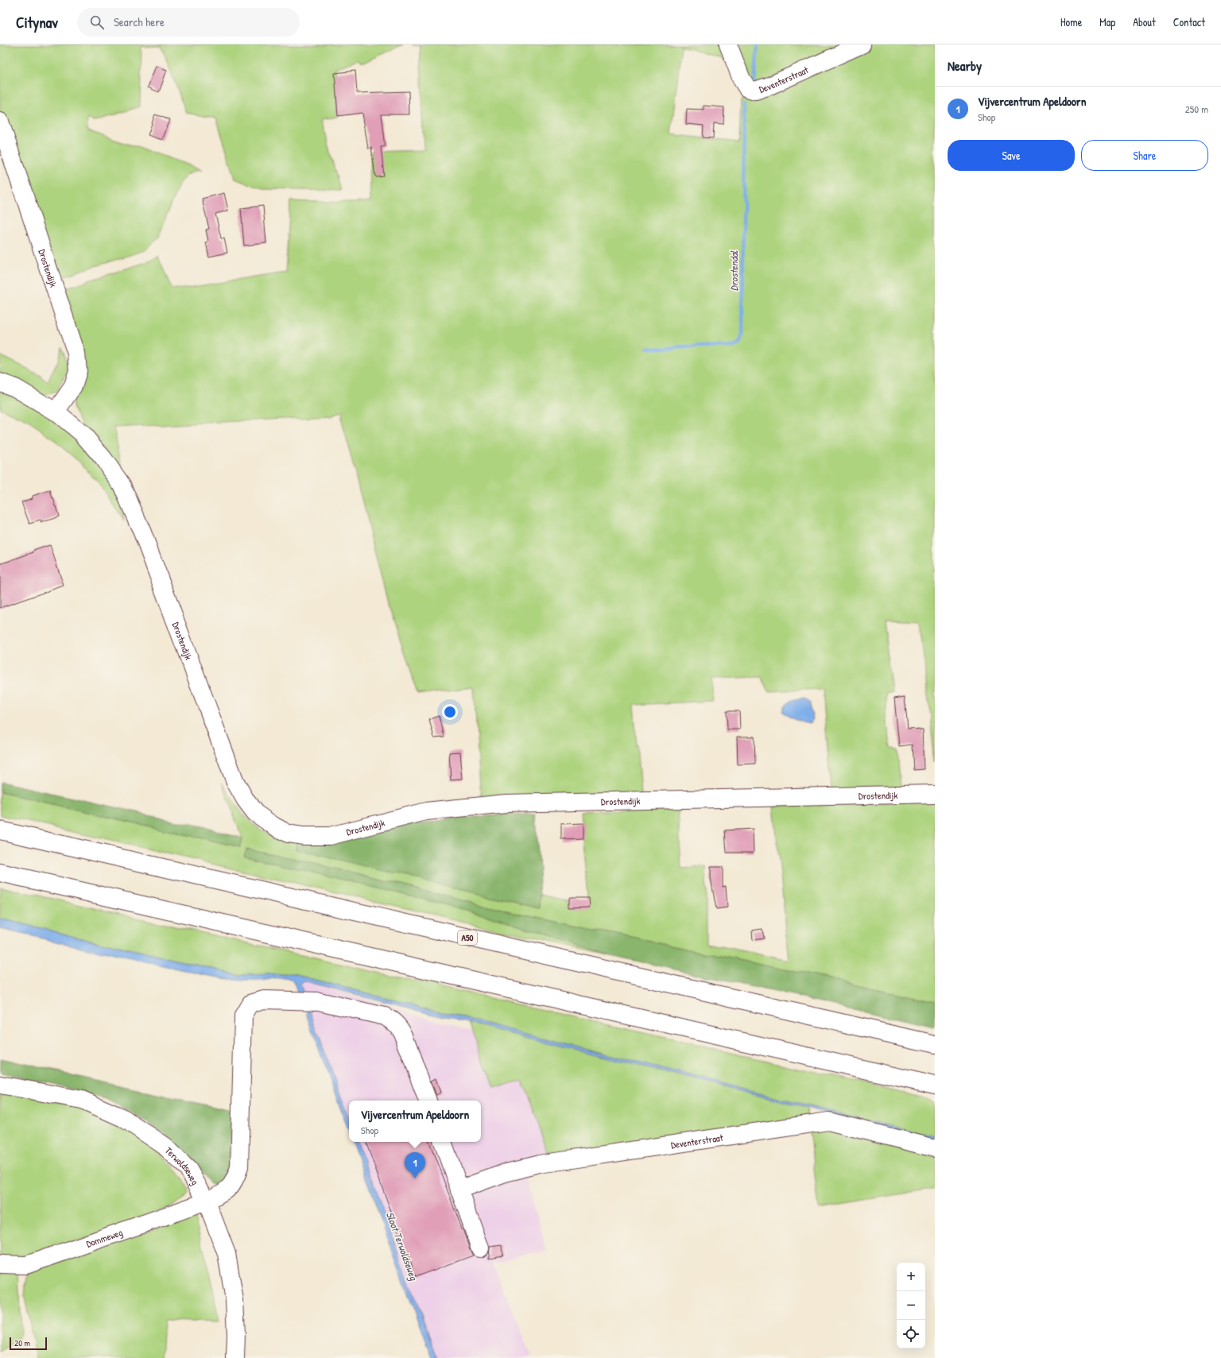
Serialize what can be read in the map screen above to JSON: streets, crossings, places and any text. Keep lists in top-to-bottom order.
{
  "streets": {
    "main road": [
      "Deventerstraat",
      "Drostendijk",
      "A50",
      "Terwoldseweg",
      "Dommeweg"
    ]
  },
  "crossings": [
    ["Terwoldseweg", "Dommeweg"]
  ],
  "water": ["Drostendal", "Sloot Terwoldseweg"],
  "scale_bar": "20 m",
  "page": {
    "header": "Citynav",
    "search": "Search here",
    "nav": [
      "Home",
      "Map",
      "About",
      "Contact"
    ],
    "heading": "Nearby",
    "list": [
      {
        "mark": "1",
        "name": "Vijvercentrum Apeldoorn",
        "note": "Shop",
        "value": "250 m"
      }
    ],
    "buttons": ["Save", "Share"],
    "popup": ["Vijvercentrum Apeldoorn", "Shop"],
    "pins": "1",
    "map_buttons": ["+", "−"],
    "scale": "20 m"
  }
}
